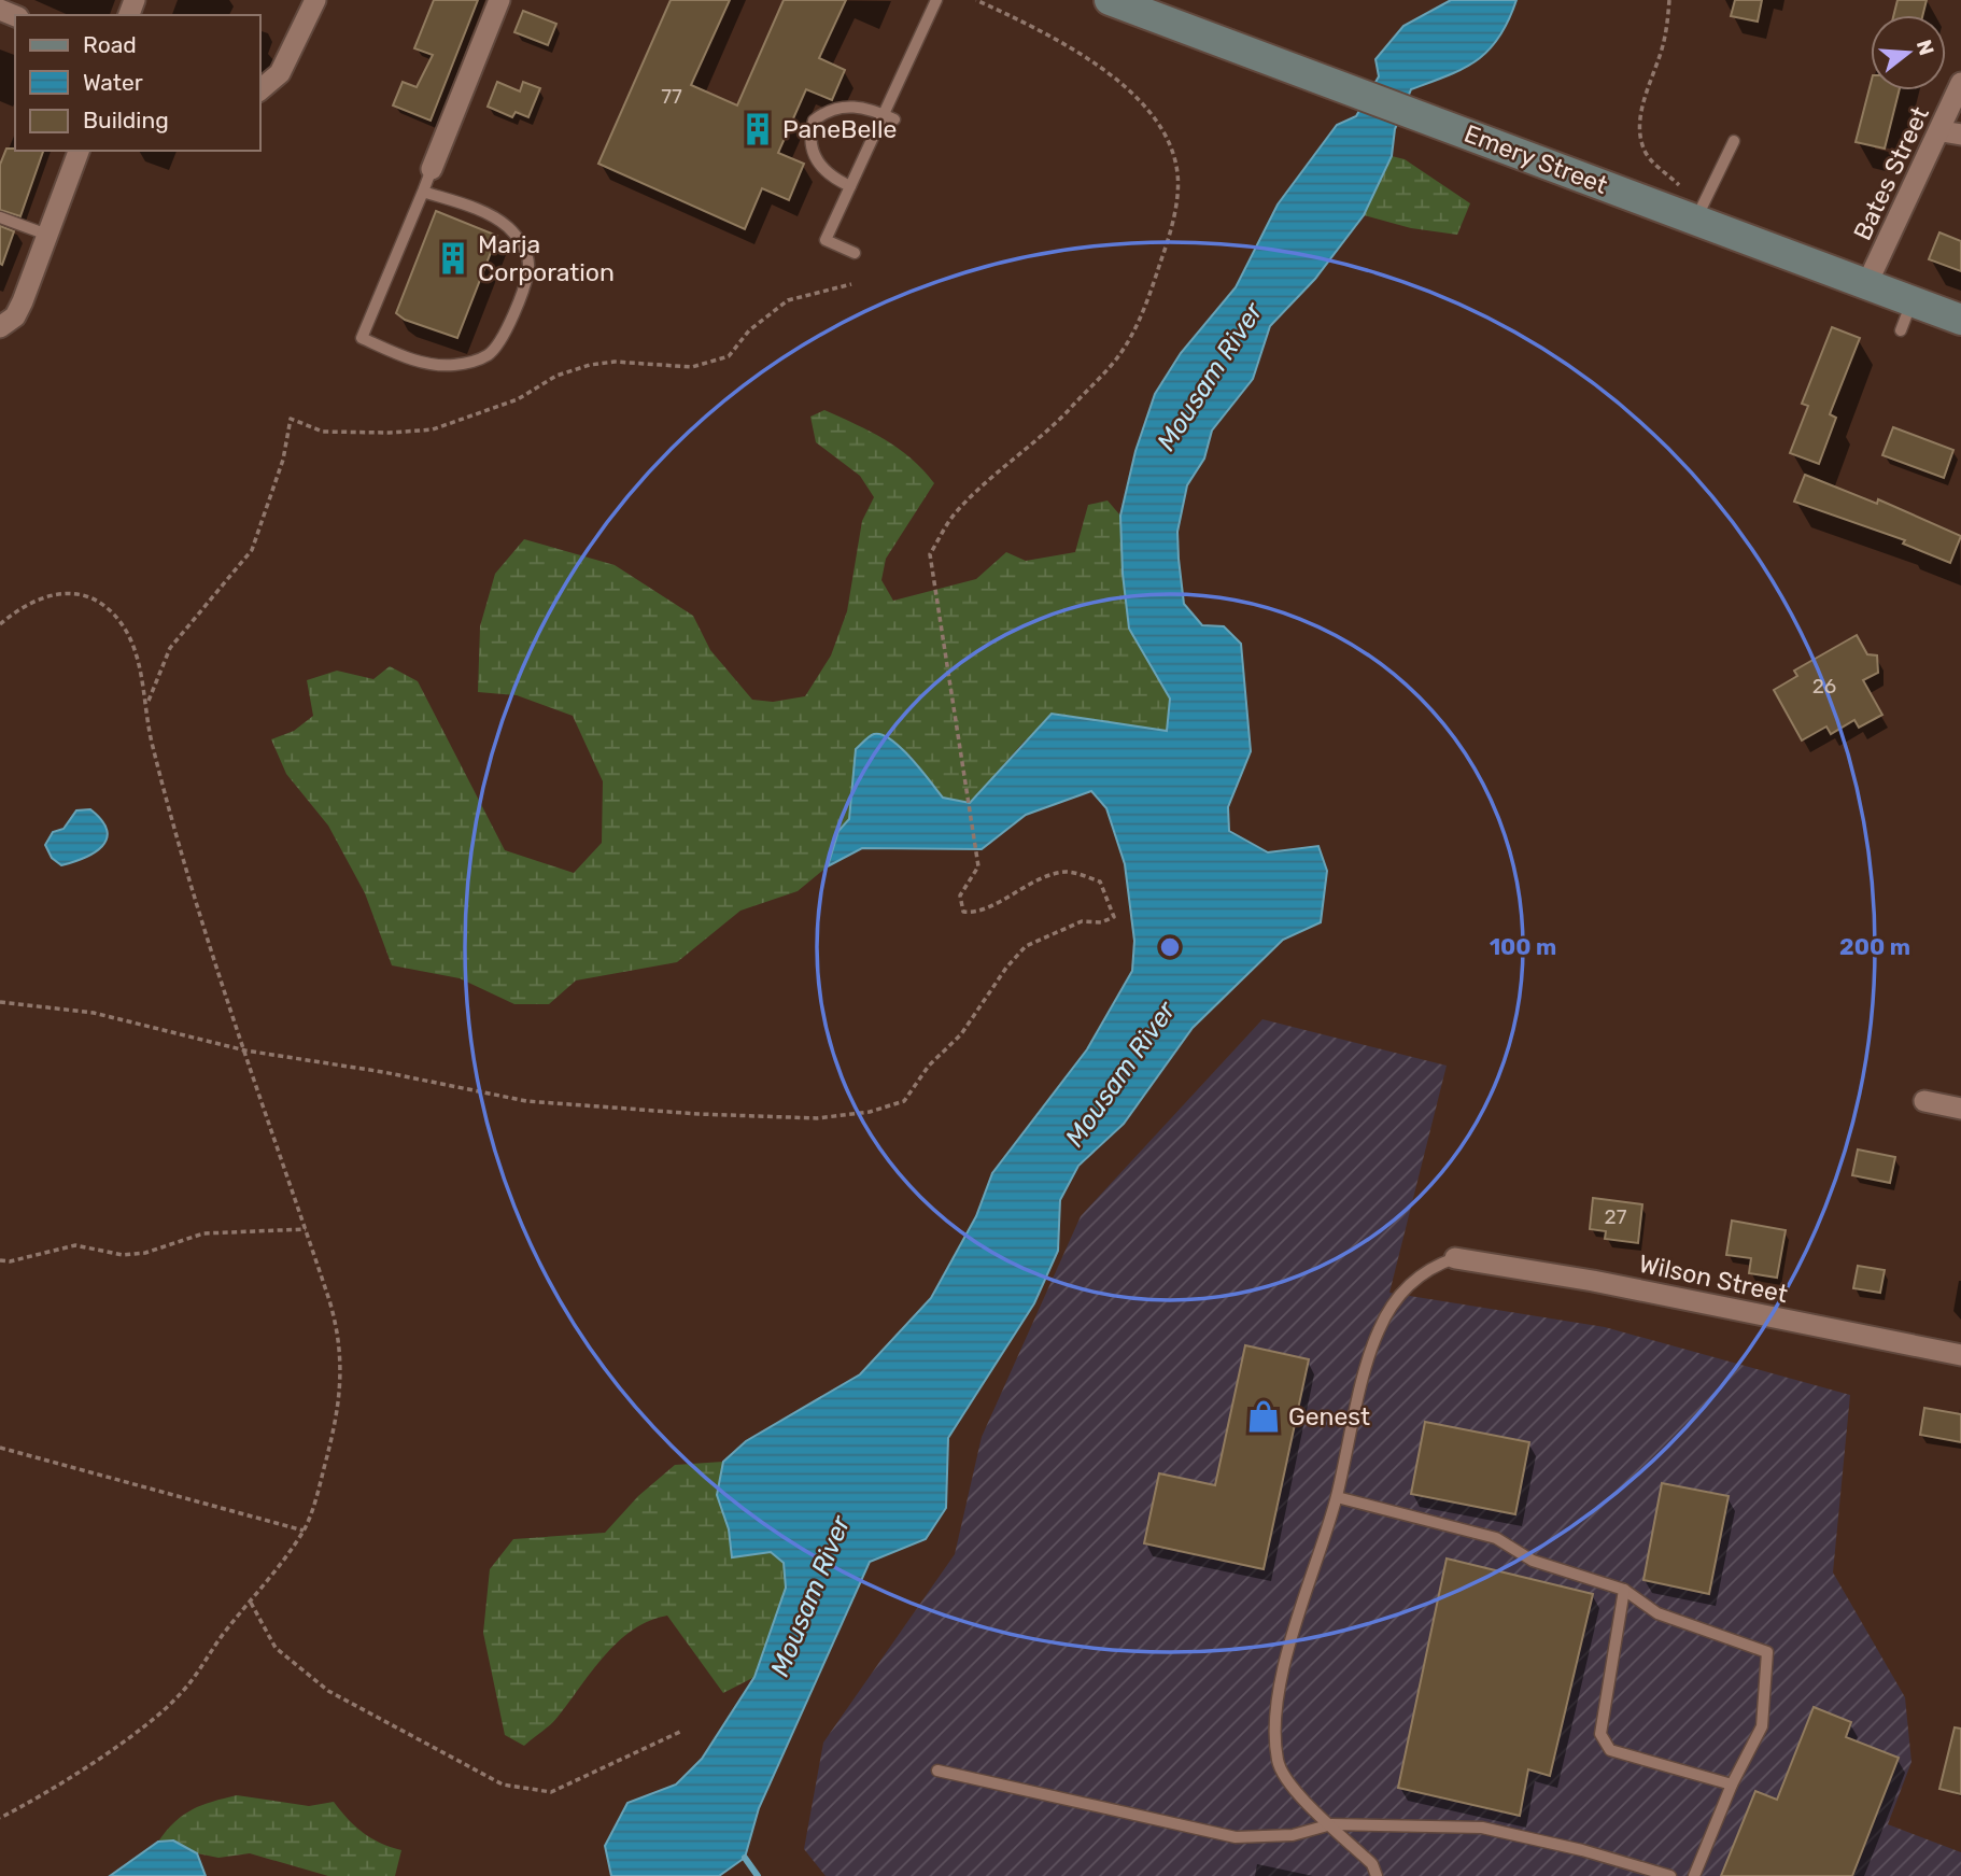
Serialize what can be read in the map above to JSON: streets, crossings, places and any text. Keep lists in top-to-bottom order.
{
  "streets": {
    "street": ["Emery Street", "Bates Street", "Wilson Street"]
  },
  "crossings": [
    ["Emery Street", "Bates Street"]
  ],
  "water": ["Mousam River"],
  "places": {
    "building": ["PaneBelle", "Marja Corporation"],
    "shop": ["Genest"]
  },
  "house_numbers": ["77", "26", "27"],
  "legend": ["Road", "Water", "Building"],
  "north": "right",
  "rings": ["100 m", "200 m"]
}
